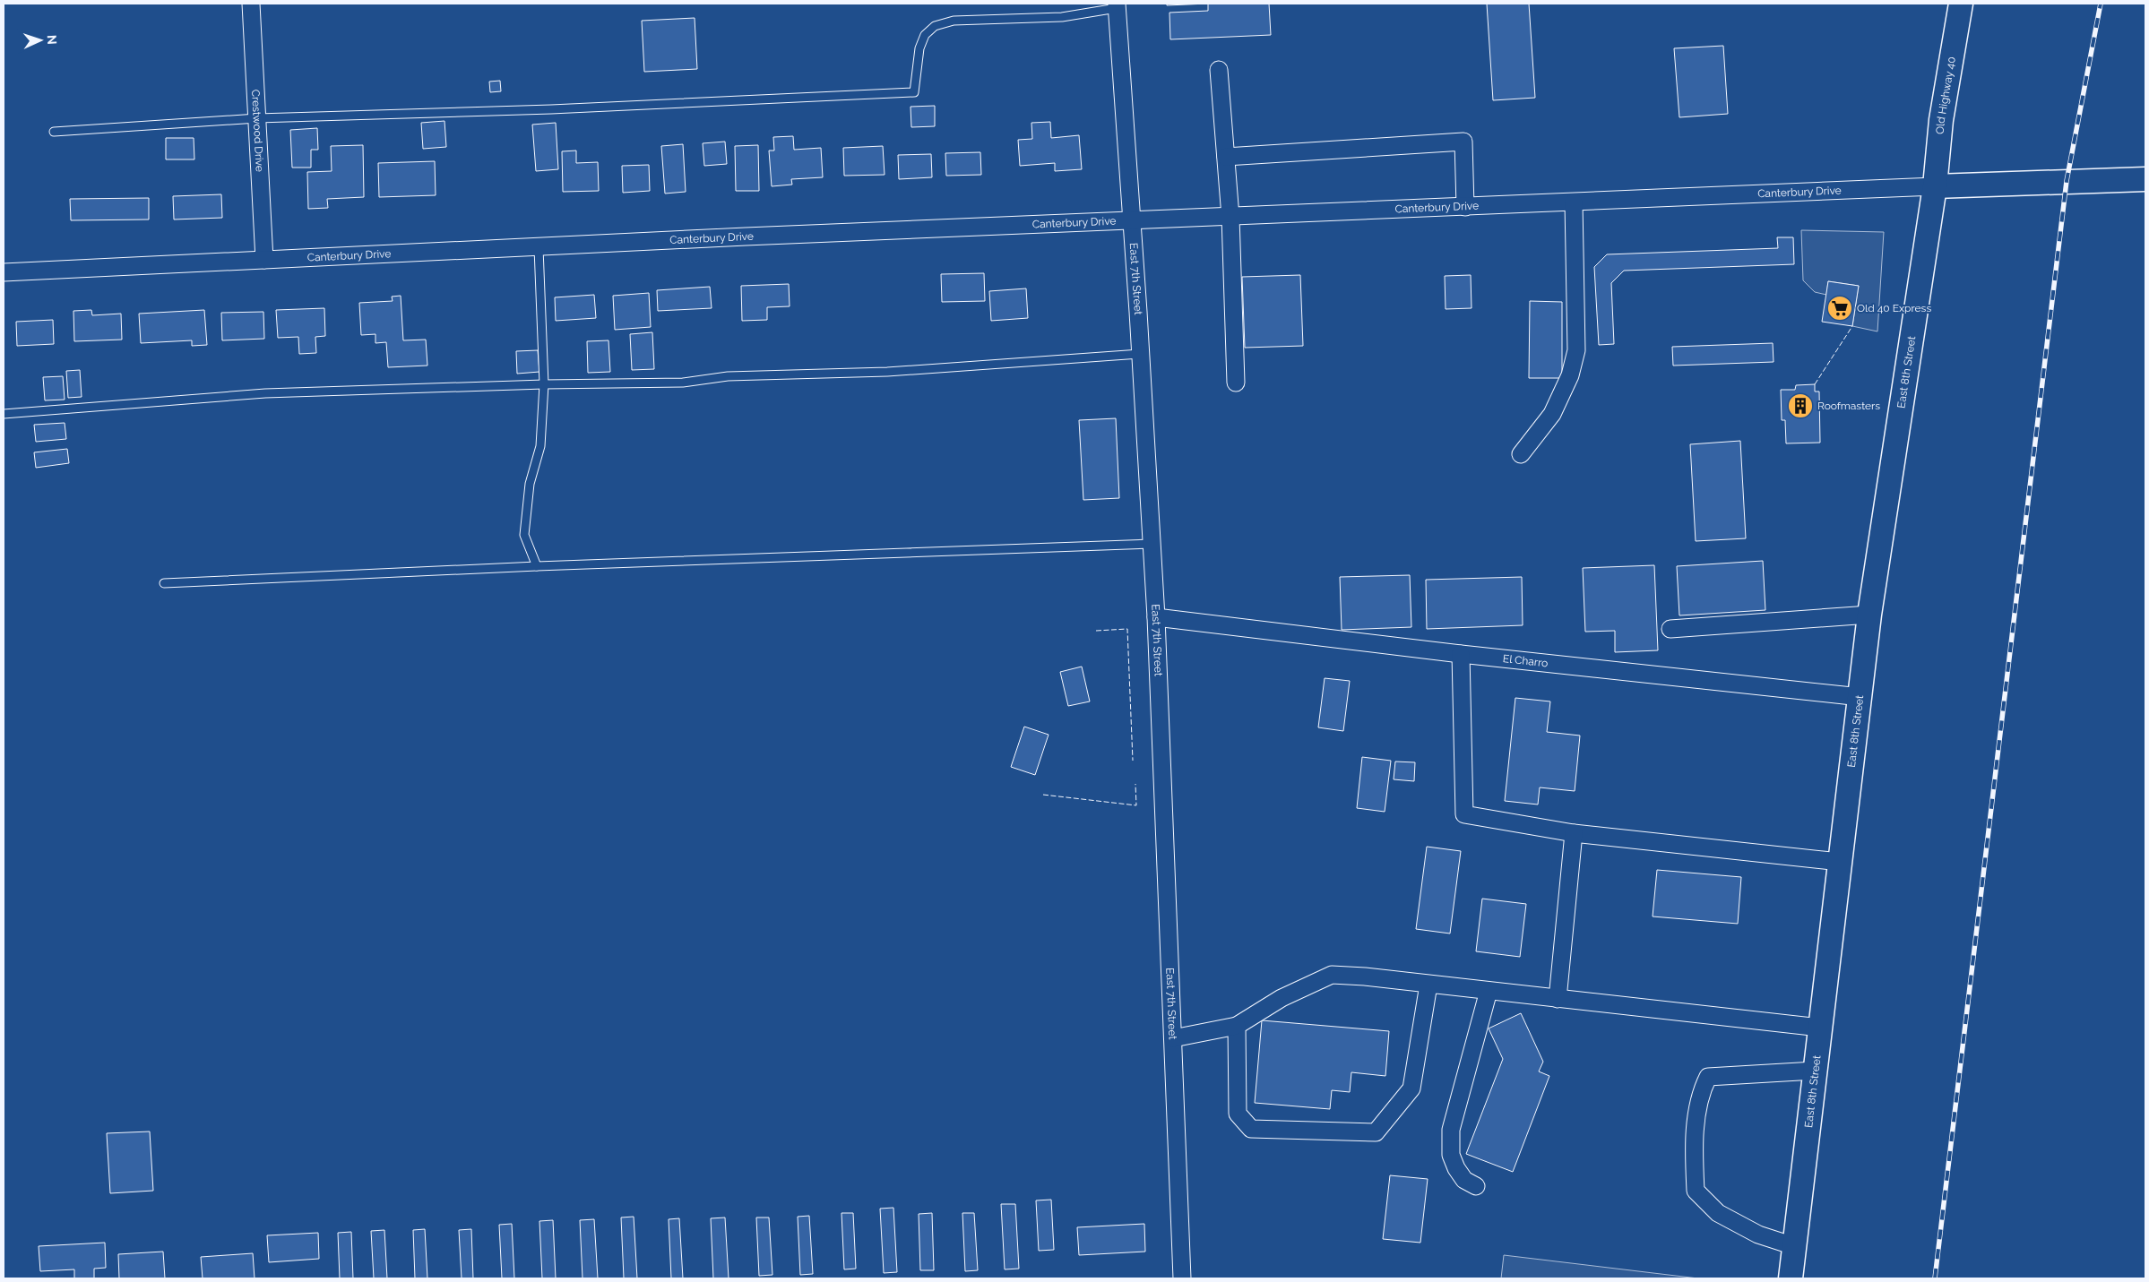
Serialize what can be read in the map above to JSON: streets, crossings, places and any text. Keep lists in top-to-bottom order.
{
  "streets": {
    "main road": ["Old Highway 40", "Canterbury Drive", "East 8th Street"],
    "street": ["Crestwood Drive", "East 7th Street", "El Charro"]
  },
  "crossings": [
    ["Old Highway 40", "Canterbury Drive"],
    ["Old Highway 40", "East 8th Street"],
    ["Crestwood Drive", "Canterbury Drive"],
    ["Canterbury Drive", "East 7th Street"],
    ["Canterbury Drive", "East 8th Street"],
    ["East 7th Street", "El Charro"],
    ["East 8th Street", "El Charro"]
  ],
  "places": {
    "supermarket": ["Old 40 Express"],
    "building": ["Roofmasters"]
  },
  "north": "right"
}
